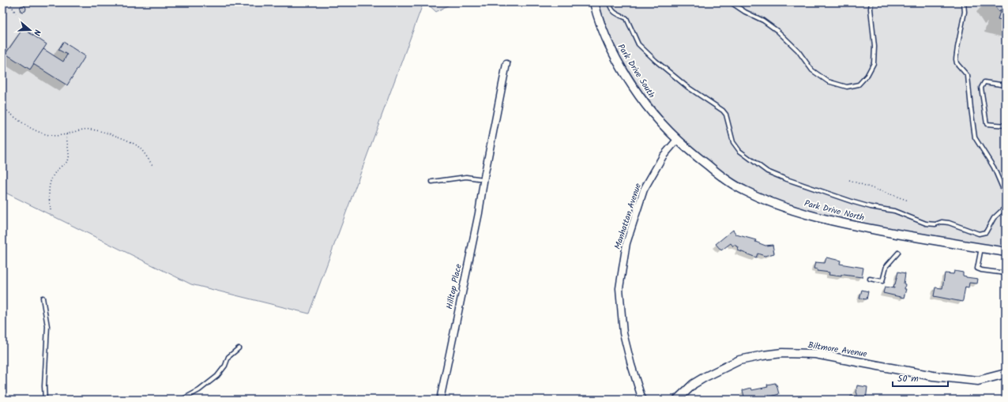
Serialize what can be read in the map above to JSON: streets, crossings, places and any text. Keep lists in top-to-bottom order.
{
  "streets": {
    "street": [
      "Park Drive South",
      "Park Drive North",
      "Manhattan Avenue",
      "Hilltop Place",
      "Biltmore Avenue"
    ]
  },
  "crossings": [
    ["Park Drive South", "Park Drive North"],
    ["Park Drive South", "Manhattan Avenue"],
    ["Park Drive North", "Manhattan Avenue"]
  ],
  "scale_bar": "50 m",
  "north": "right"
}
